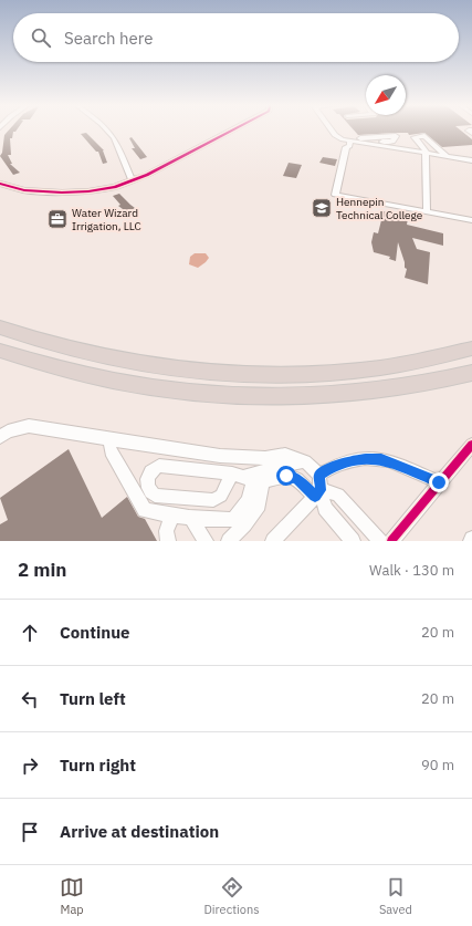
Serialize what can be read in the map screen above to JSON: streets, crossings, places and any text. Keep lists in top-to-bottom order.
{
  "places": {
    "school or university": ["Hennepin Technical College"],
    "office": ["Water Wizard Irrigation, LLC"]
  },
  "north": "bottom left",
  "page": {
    "search": "Search here",
    "heading": ["2 min", "Walk · 130 m"],
    "list": [
      ["Continue", "20 m"],
      ["Turn left", "20 m"],
      ["Turn right", "90 m"],
      "Arrive at destination"
    ],
    "nav": ["Map", "Directions", "Saved"]
  }
}
